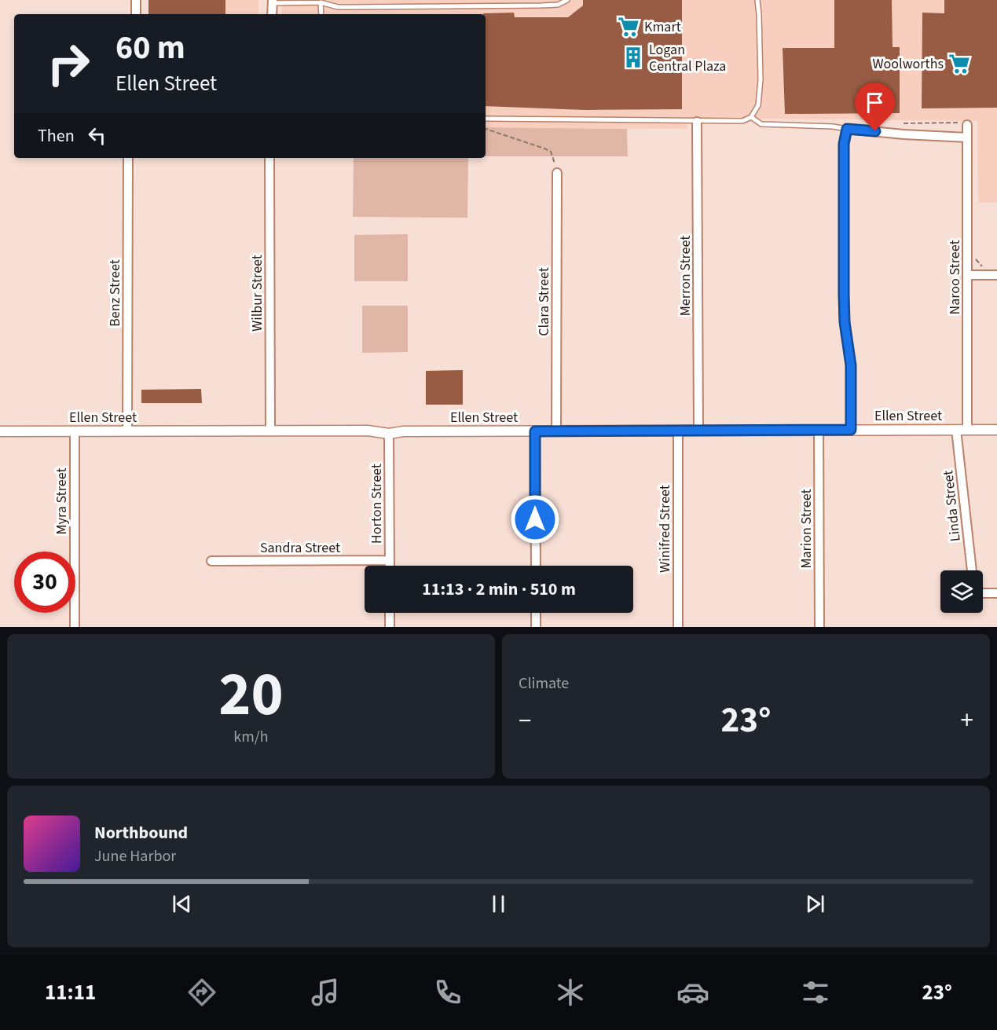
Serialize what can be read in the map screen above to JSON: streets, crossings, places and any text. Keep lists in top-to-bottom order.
{
  "streets": {
    "street": [
      "Merron Street",
      "Naroo Street",
      "Benz Street",
      "Wilbur Street",
      "Clara Street",
      "Ellen Street",
      "Myra Street",
      "Horton Street",
      "Linda Street",
      "Winifred Street",
      "Marion Street",
      "Sandra Street"
    ]
  },
  "crossings": [
    ["Merron Street", "Ellen Street"],
    ["Naroo Street", "Ellen Street"],
    ["Benz Street", "Ellen Street"],
    ["Wilbur Street", "Ellen Street"],
    ["Clara Street", "Ellen Street"],
    ["Ellen Street", "Myra Street"],
    ["Ellen Street", "Horton Street"],
    ["Ellen Street", "Linda Street"],
    ["Ellen Street", "Winifred Street"],
    ["Ellen Street", "Marion Street"],
    ["Horton Street", "Sandra Street"]
  ],
  "places": {
    "supermarket": ["Kmart", "Woolworths"],
    "building": ["Logan Central Plaza"]
  },
  "page": {
    "turn": ["60 m", "Ellen Street"],
    "then": "Then",
    "limit": "30",
    "trip": "11:13 · 2 min · 510 m",
    "tile": [
      ["20", "km/h"],
      "Climate"
    ],
    "heat": ["−", "23°", "+"],
    "song": ["Northbound", "June Harbor"],
    "tabs": ["11:11", "23°"]
  }
}
